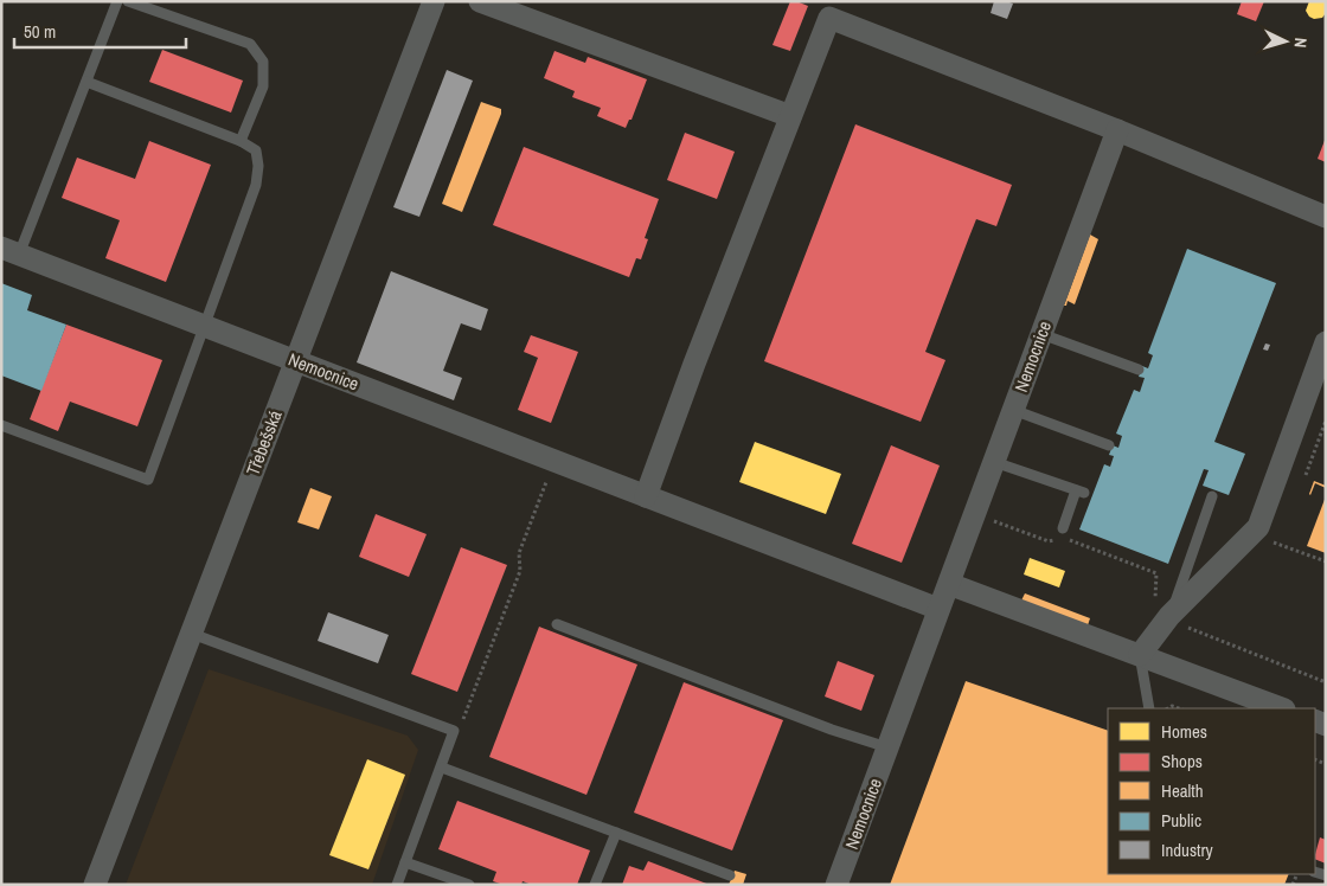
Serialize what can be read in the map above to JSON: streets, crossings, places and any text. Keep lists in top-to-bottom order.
{
  "streets": {
    "street": ["Nemocnice", "Třebešská"]
  },
  "crossings": [
    ["Nemocnice", "Třebešská"]
  ],
  "legend": [
    "Homes",
    "Shops",
    "Health",
    "Public",
    "Industry"
  ],
  "scale_bar": "50 m",
  "north": "right"
}
